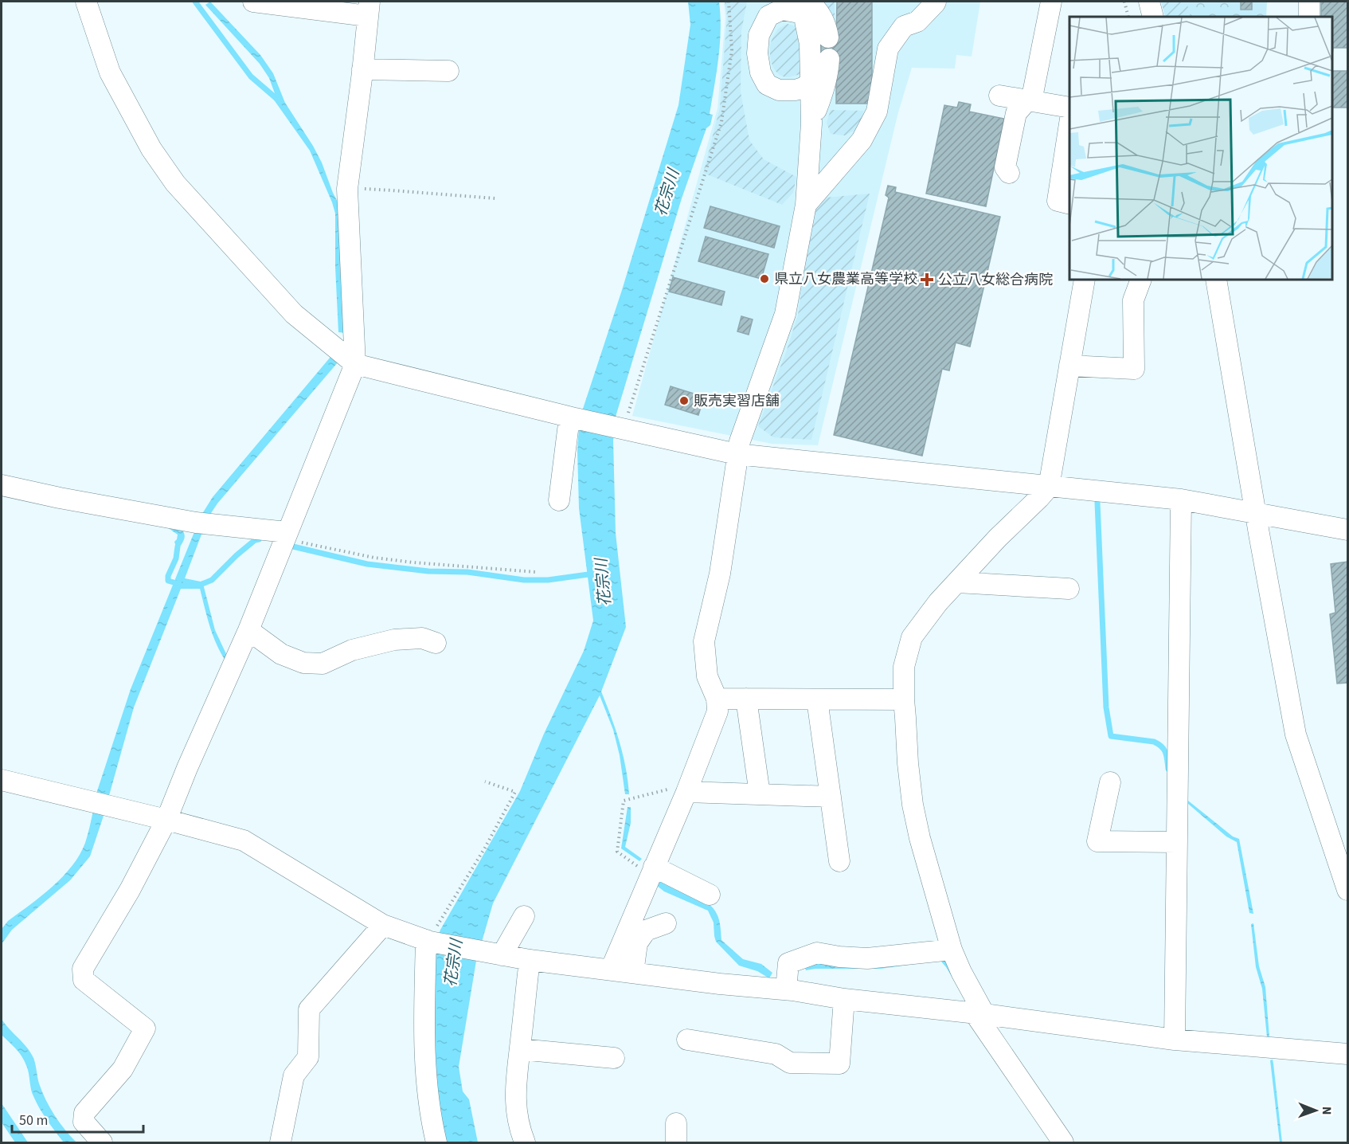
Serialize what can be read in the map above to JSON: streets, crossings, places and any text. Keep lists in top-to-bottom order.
{
  "water": ["花宗川"],
  "places": {
    "other": ["県立八女農業高等学校", "販売実習店舗"],
    "health": ["公立八女総合病院"]
  },
  "scale_bar": "50 m",
  "north": "right"
}
